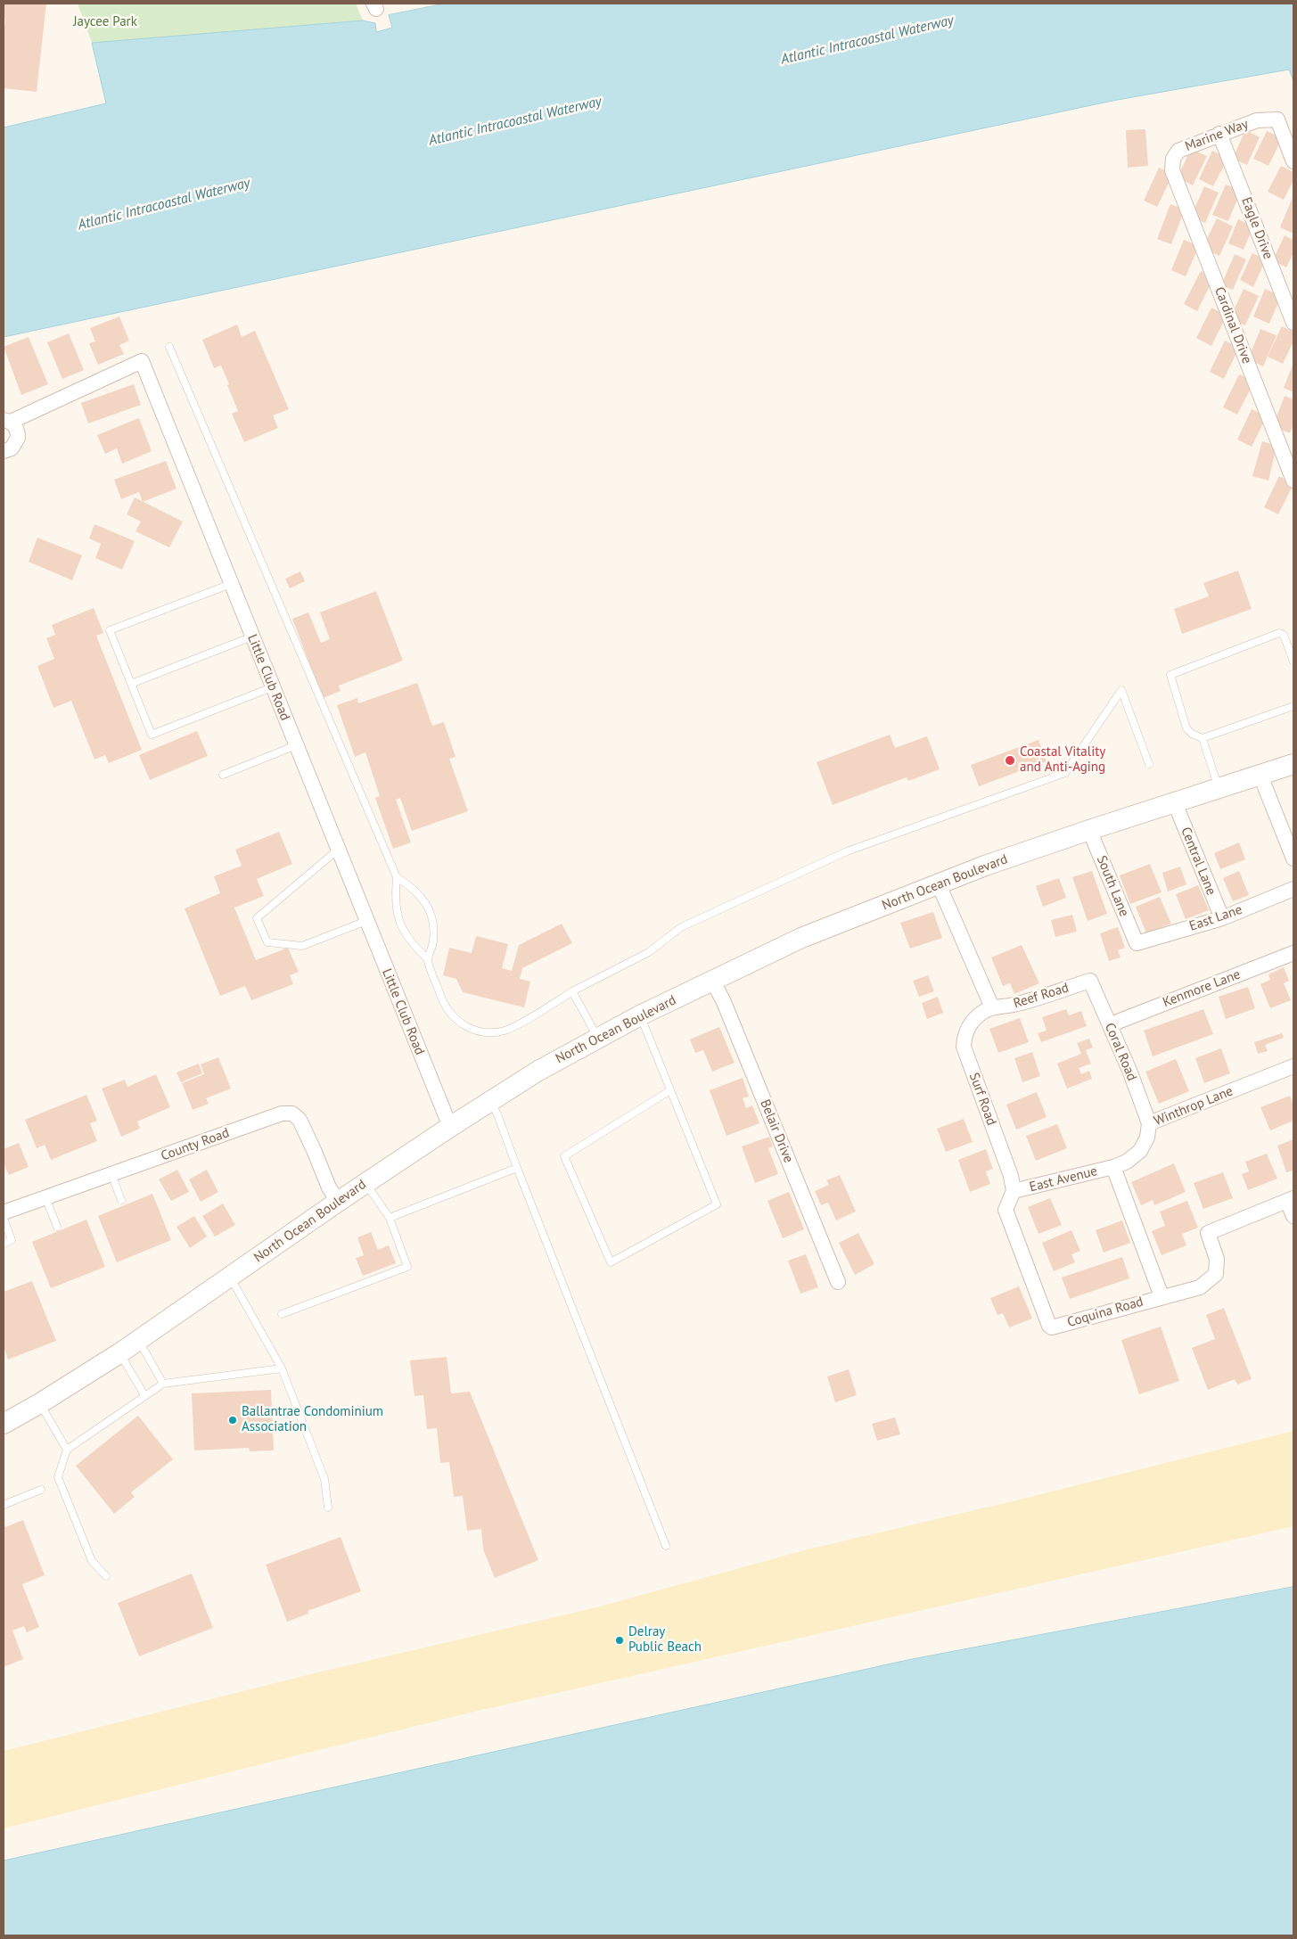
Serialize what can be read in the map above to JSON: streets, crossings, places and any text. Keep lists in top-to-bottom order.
{
  "streets": {
    "main road": ["North Ocean Boulevard"],
    "street": [
      "Marine Way",
      "Eagle Drive",
      "Cardinal Drive",
      "Little Club Road",
      "Central Lane",
      "South Lane",
      "East Lane",
      "Kenmore Lane",
      "Reef Road",
      "Coral Road",
      "Surf Road",
      "Winthrop Lane",
      "Belair Drive",
      "County Road",
      "East Avenue",
      "Coquina Road"
    ]
  },
  "crossings": [
    ["Marine Way", "Eagle Drive"],
    ["Marine Way", "Cardinal Drive"],
    ["Little Club Road", "North Ocean Boulevard"],
    ["Central Lane", "North Ocean Boulevard"],
    ["Central Lane", "East Lane"],
    ["North Ocean Boulevard", "South Lane"],
    ["North Ocean Boulevard", "Belair Drive"],
    ["North Ocean Boulevard", "County Road"],
    ["South Lane", "East Lane"],
    ["Kenmore Lane", "Coral Road"],
    ["Reef Road", "Coral Road"],
    ["Reef Road", "Surf Road"],
    ["Coral Road", "Winthrop Lane"],
    ["Surf Road", "East Avenue"],
    ["Surf Road", "Coquina Road"],
    ["Winthrop Lane", "East Avenue"],
    ["East Avenue", "Coquina Road"]
  ],
  "water": ["Atlantic Intracoastal Waterway"],
  "parks": ["Jaycee Park"],
  "places": ["Coastal Vitality and Anti-Aging", "Ballantrae Condominium Association", "Delray Public Beach"]
}
